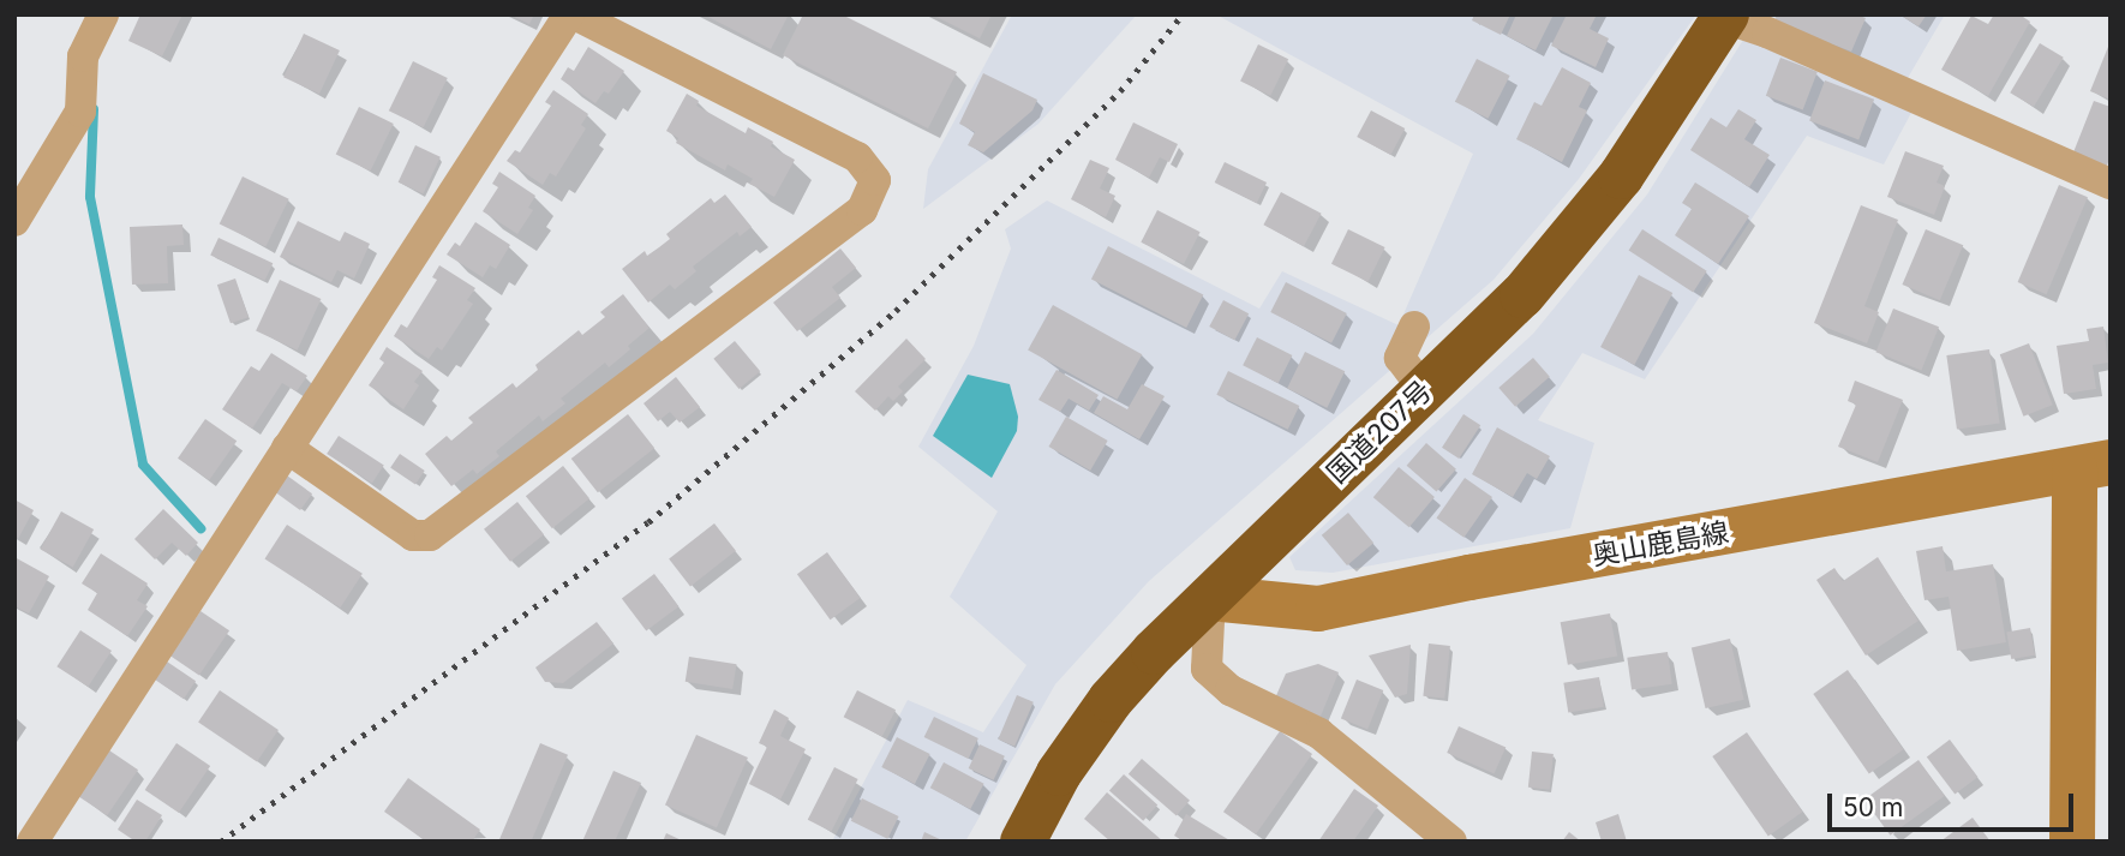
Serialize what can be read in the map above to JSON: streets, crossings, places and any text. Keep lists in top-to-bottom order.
{
  "streets": {
    "highway": ["国道207号"],
    "main road": ["奥山鹿島線"]
  },
  "crossings": [
    ["国道207号", "奥山鹿島線"]
  ],
  "scale_bar": "50 m"
}
